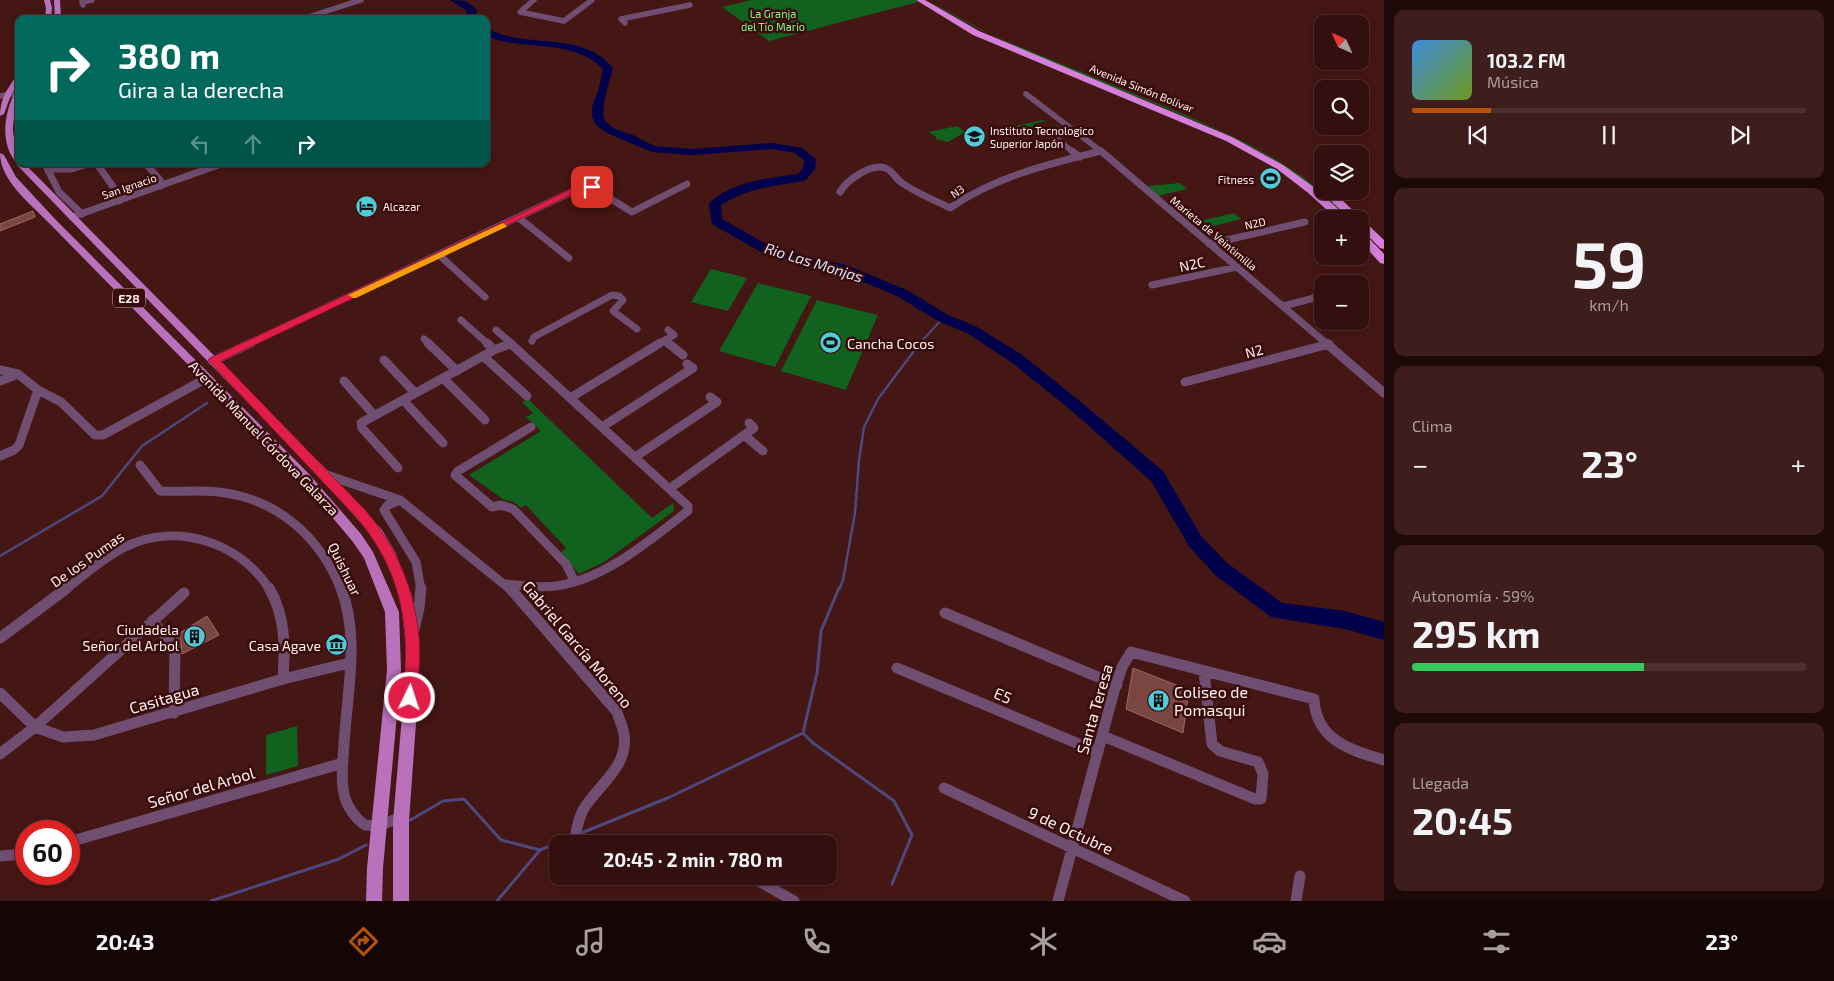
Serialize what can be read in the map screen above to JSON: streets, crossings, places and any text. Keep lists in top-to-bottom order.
{
  "streets": {
    "highway": ["Avenida Simón Bolívar"],
    "main road": ["E28", "Avenida Manuel Córdova Galarza"],
    "street": [
      "San Ignacio",
      "N3",
      "N2D",
      "Marieta de Veintimilla",
      "N2C",
      "N2",
      "De los Pumas",
      "Quishuar",
      "Gabriel García Moreno",
      "E5",
      "Casitagua",
      "Santa Teresa",
      "Señor del Arbol",
      "9 de Octubre"
    ]
  },
  "crossings": [
    ["San Ignacio", "Avenida Manuel Córdova Galarza"],
    ["N3", "Marieta de Veintimilla"],
    ["N2D", "Marieta de Veintimilla"],
    ["Marieta de Veintimilla", "N2C"],
    ["Marieta de Veintimilla", "N2"],
    ["Avenida Manuel Córdova Galarza", "Quishuar"],
    ["Avenida Manuel Córdova Galarza", "Gabriel García Moreno"],
    ["De los Pumas", "Casitagua"],
    ["Quishuar", "Casitagua"],
    ["Quishuar", "Señor del Arbol"],
    ["E5", "Santa Teresa"],
    ["Santa Teresa", "9 de Octubre"]
  ],
  "water": ["Rio Las Monjas"],
  "parks": ["La Granja del Tío Mario"],
  "places": {
    "school or university": ["Instituto Tecnologico Superior Japón"],
    "sports": ["Fitness", "Cancha Cocos"],
    "hotel": ["Alcazar"],
    "building": ["Ciudadela Señor del Arbol", "Coliseo de Pomasqui"],
    "museum": ["Casa Agave"]
  },
  "north": "top left",
  "page": {
    "map_buttons": ["+", "−"],
    "turn": ["380 m", "Gira a la derecha"],
    "song": ["103.2 FM", "Música"],
    "tile": [
      ["59", "km/h"],
      "Clima",
      ["Autonomía · 59%", "295 km"],
      ["Llegada", "20:45"]
    ],
    "heat": ["−", "23°", "+"],
    "limit": "60",
    "trip": "20:45 · 2 min · 780 m",
    "tabs": ["20:43", "23°"]
  }
}
